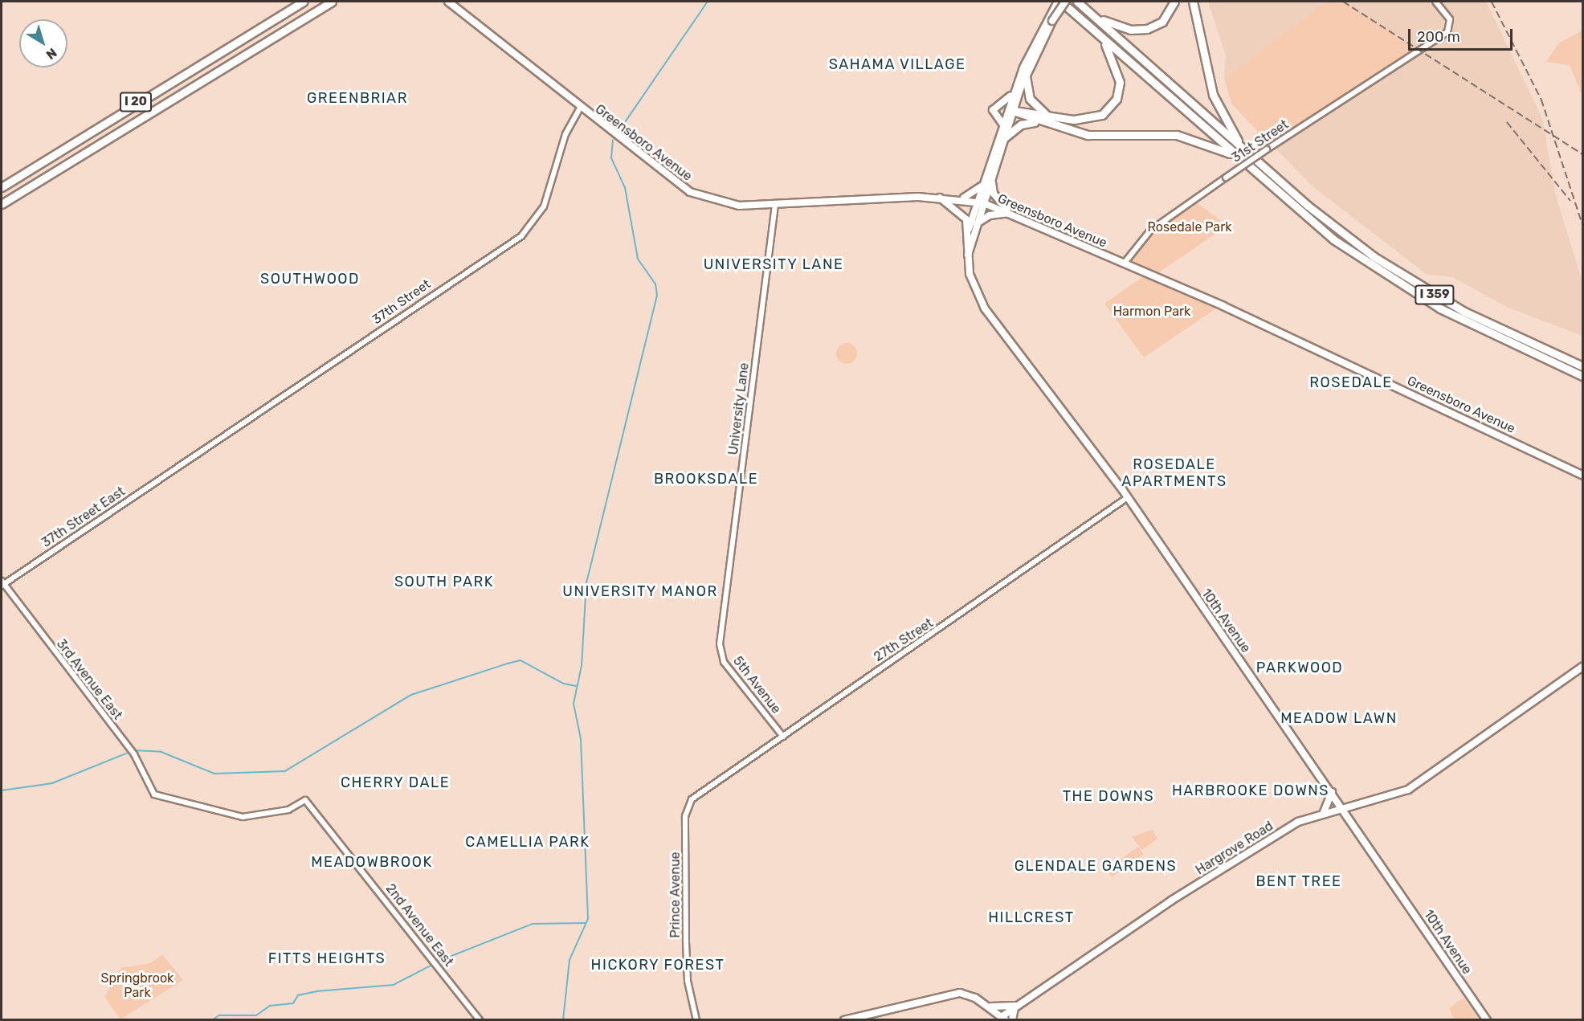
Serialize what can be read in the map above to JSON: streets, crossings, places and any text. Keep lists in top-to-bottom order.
{
  "streets": {
    "highway": ["I 20", "I 359"],
    "main road": ["Greensboro Avenue", "10th Avenue", "Hargrove Road"],
    "street": [
      "31st Street",
      "37th Street",
      "University Lane",
      "37th Street East",
      "27th Street",
      "3rd Avenue East",
      "5th Avenue",
      "Prince Avenue",
      "2nd Avenue East"
    ]
  },
  "crossings": [
    ["31st Street", "Greensboro Avenue"],
    ["Greensboro Avenue", "37th Street"],
    ["Greensboro Avenue", "University Lane"],
    ["37th Street", "37th Street East"],
    ["University Lane", "5th Avenue"],
    ["37th Street East", "3rd Avenue East"],
    ["10th Avenue", "27th Street"],
    ["10th Avenue", "Hargrove Road"],
    ["27th Street", "5th Avenue"],
    ["27th Street", "Prince Avenue"],
    ["3rd Avenue East", "2nd Avenue East"]
  ],
  "districts": [
    "SAHAMA VILLAGE",
    "GREENBRIAR",
    "UNIVERSITY LANE",
    "SOUTHWOOD",
    "ROSEDALE",
    "ROSEDALE APARTMENTS",
    "BROOKSDALE",
    "SOUTH PARK",
    "UNIVERSITY MANOR",
    "PARKWOOD",
    "MEADOW LAWN",
    "CHERRY DALE",
    "HARBROOKE DOWNS",
    "THE DOWNS",
    "CAMELLIA PARK",
    "MEADOWBROOK",
    "GLENDALE GARDENS",
    "BENT TREE",
    "HILLCREST",
    "FITTS HEIGHTS",
    "HICKORY FOREST"
  ],
  "parks": ["Rosedale Park", "Harmon Park", "Springbrook Park"],
  "scale_bar": "200 m",
  "north": "bottom right"
}
